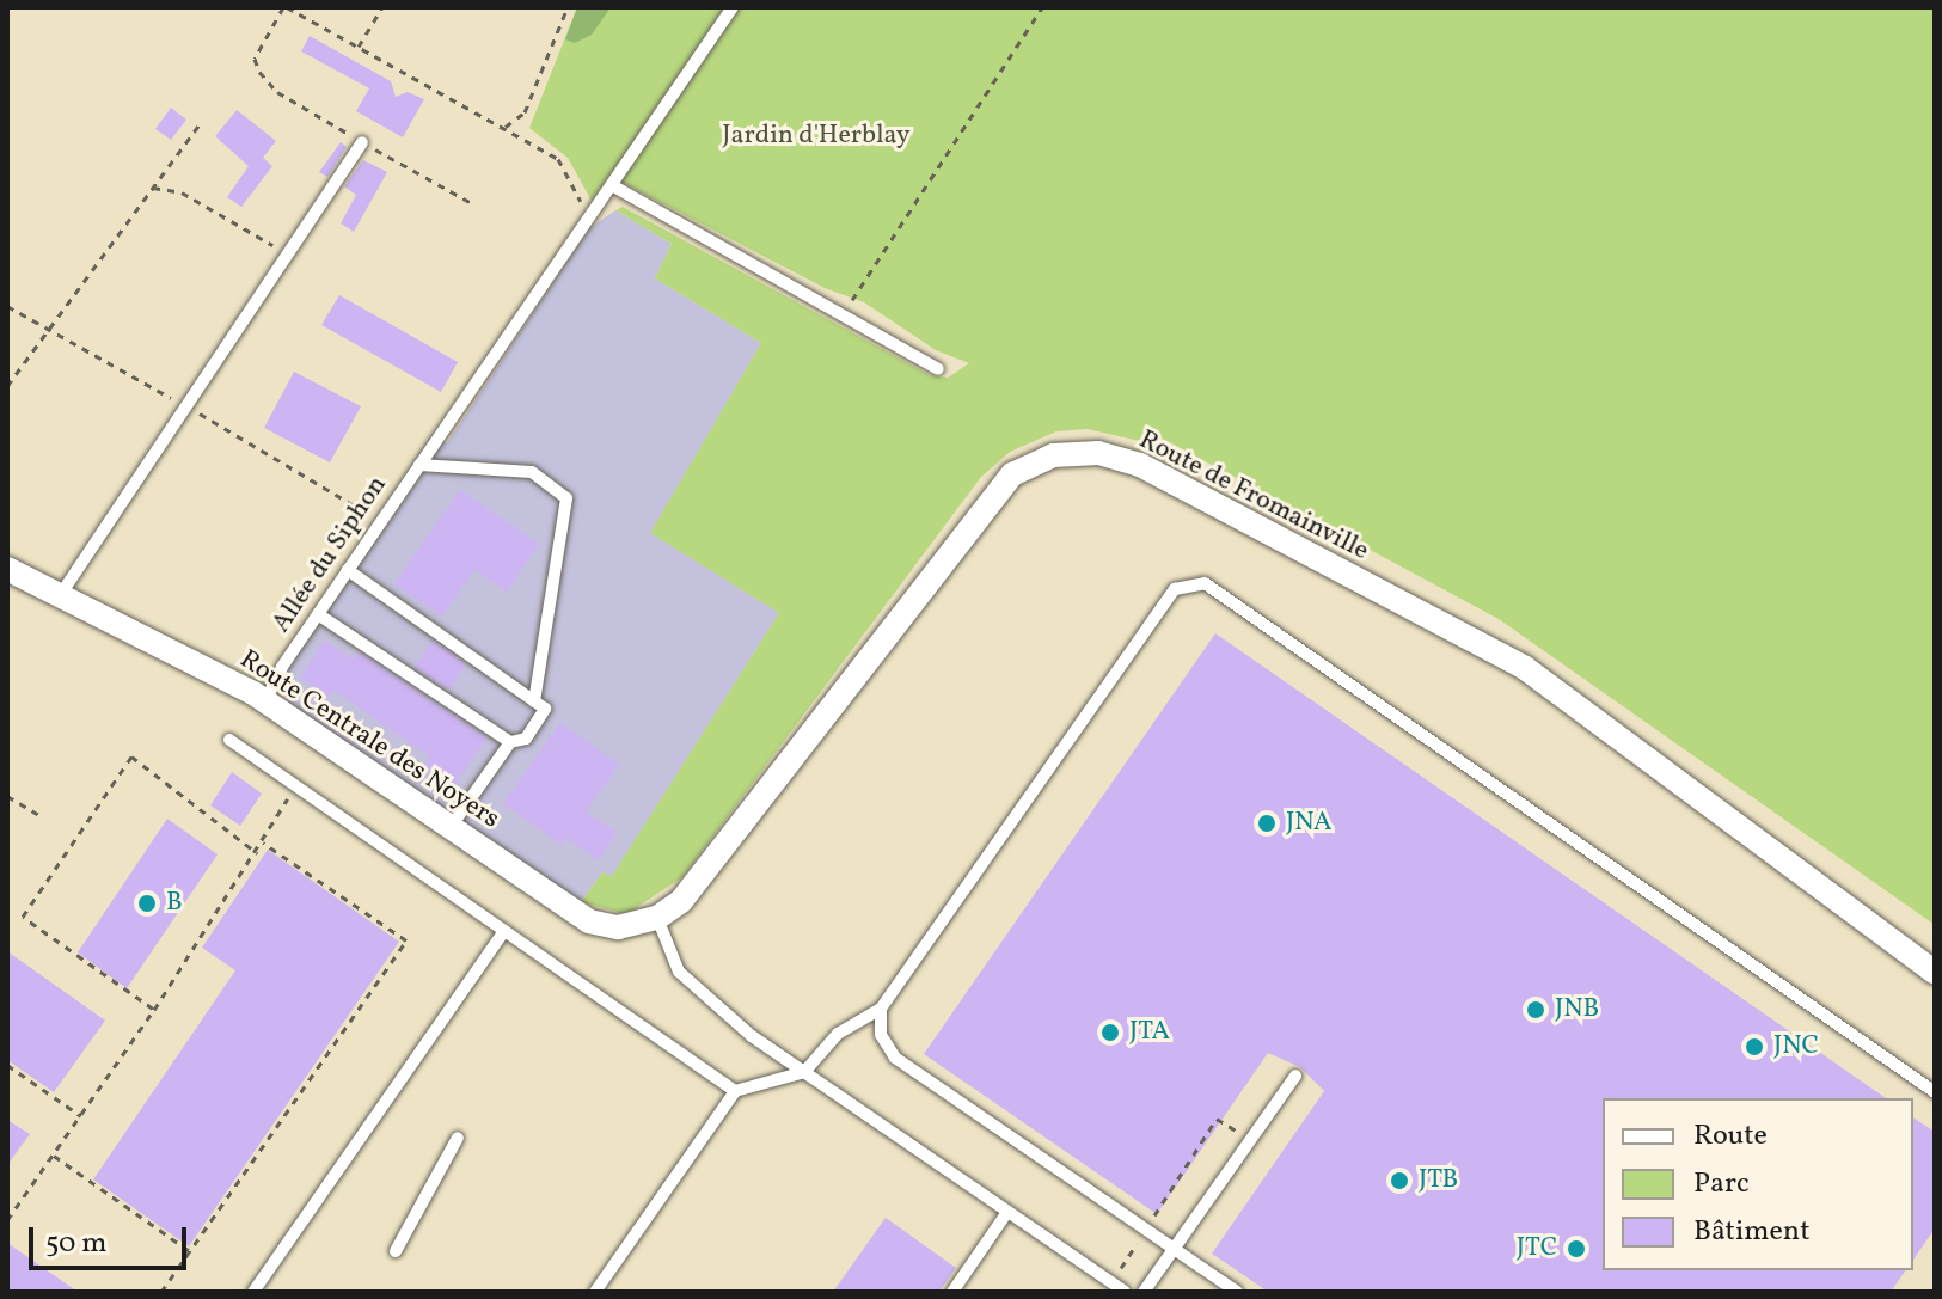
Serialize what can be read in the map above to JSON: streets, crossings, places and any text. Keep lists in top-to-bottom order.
{
  "streets": {
    "street": ["Route de Fromainville", "Route Centrale des Noyers"],
    "lane": ["Allée du Siphon"]
  },
  "crossings": [
    ["Route de Fromainville", "Route Centrale des Noyers"],
    ["Allée du Siphon", "Route Centrale des Noyers"]
  ],
  "parks": ["Jardin d'Herblay"],
  "places": [
    "JNA",
    "B",
    "JNB",
    "JTA",
    "JNC",
    "JTB",
    "JTC"
  ],
  "legend": ["Route", "Parc", "Bâtiment"],
  "scale_bar": "50 m"
}
